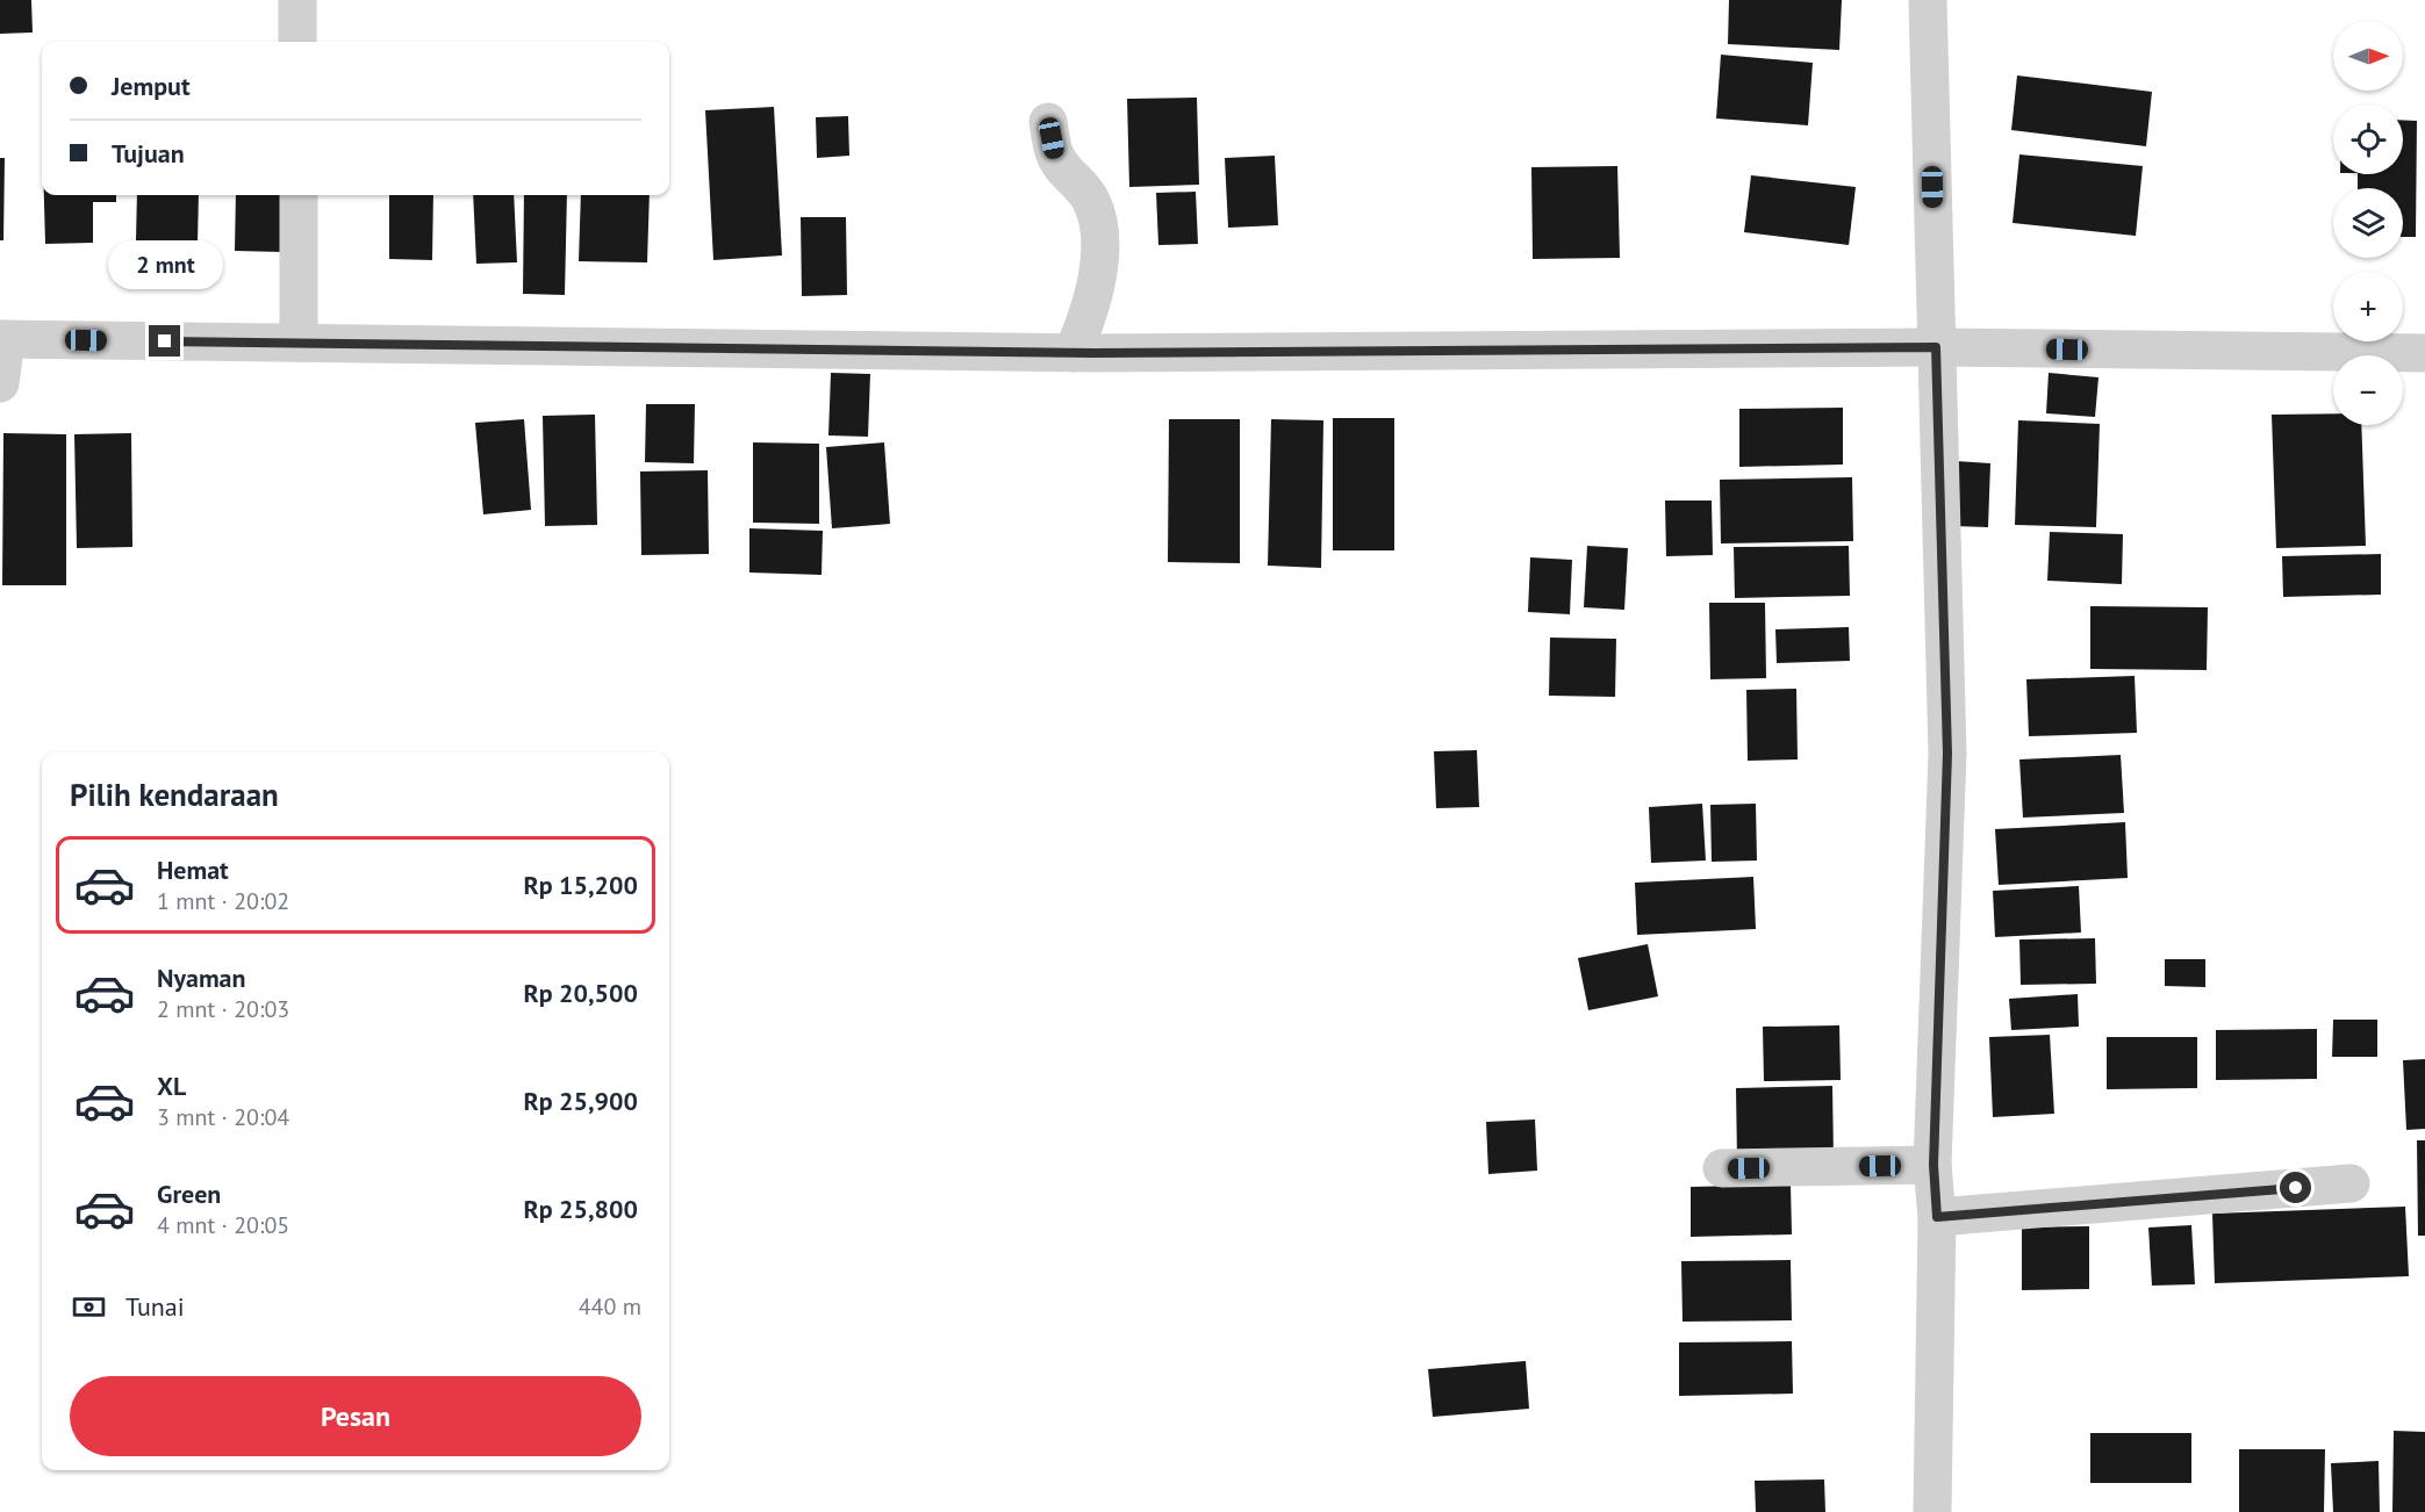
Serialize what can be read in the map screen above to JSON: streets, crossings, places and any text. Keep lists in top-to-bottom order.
{
  "north": "right",
  "page": {
    "map_buttons": ["+", "−"],
    "banner": ["Jemput", "Tujuan"],
    "bubble": "2 mnt",
    "heading": "Pilih kendaraan",
    "list": [
      {
        "name": "Hemat",
        "note": "1 mnt · 20:02",
        "value": "Rp 15,200"
      },
      {
        "name": "Nyaman",
        "note": "2 mnt · 20:03",
        "value": "Rp 20,500"
      },
      {
        "name": "XL",
        "note": "3 mnt · 20:04",
        "value": "Rp 25,900"
      },
      {
        "name": "Green",
        "note": "4 mnt · 20:05",
        "value": "Rp 25,800"
      }
    ],
    "pay": ["Tunai", "440 m"],
    "buttons": "Pesan"
  }
}
